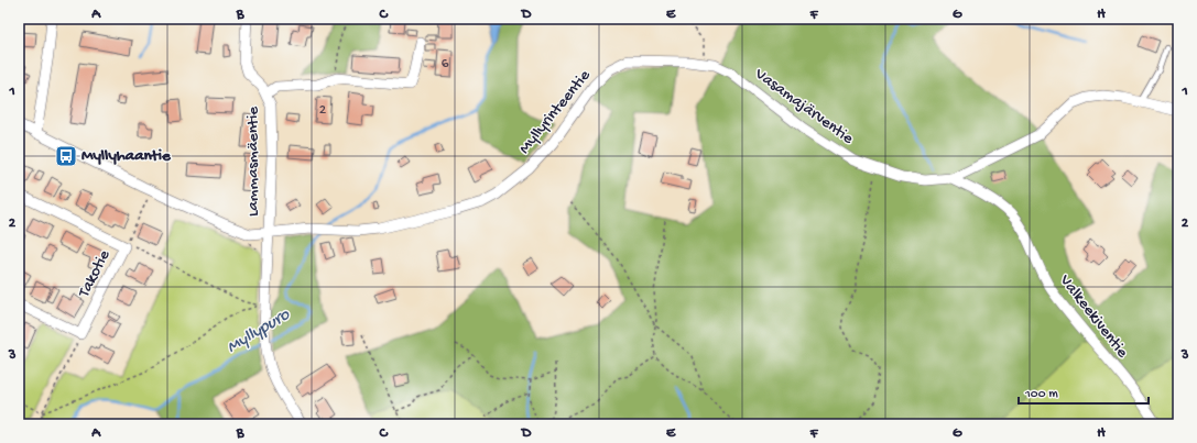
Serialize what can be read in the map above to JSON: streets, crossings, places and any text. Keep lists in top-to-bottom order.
{
  "streets": {
    "street": [
      "Vasamajärventie",
      "Myllyrinteentie",
      "Lammasmäentie",
      "Takotie",
      "Valkeekiventie"
    ]
  },
  "crossings": [
    ["Vasamajärventie", "Myllyrinteentie"],
    ["Vasamajärventie", "Valkeekiventie"],
    ["Myllyrinteentie", "Lammasmäentie"]
  ],
  "water": ["Myllypuro"],
  "places": {
    "bus stop": ["Myllyhaantie"]
  },
  "house_numbers": ["6", "2"],
  "scale_bar": "100 m",
  "grid": {
    "columns": [
      "A",
      "B",
      "C",
      "D",
      "E",
      "F",
      "G",
      "H"
    ],
    "rows": ["1", "2", "3"]
  }
}
